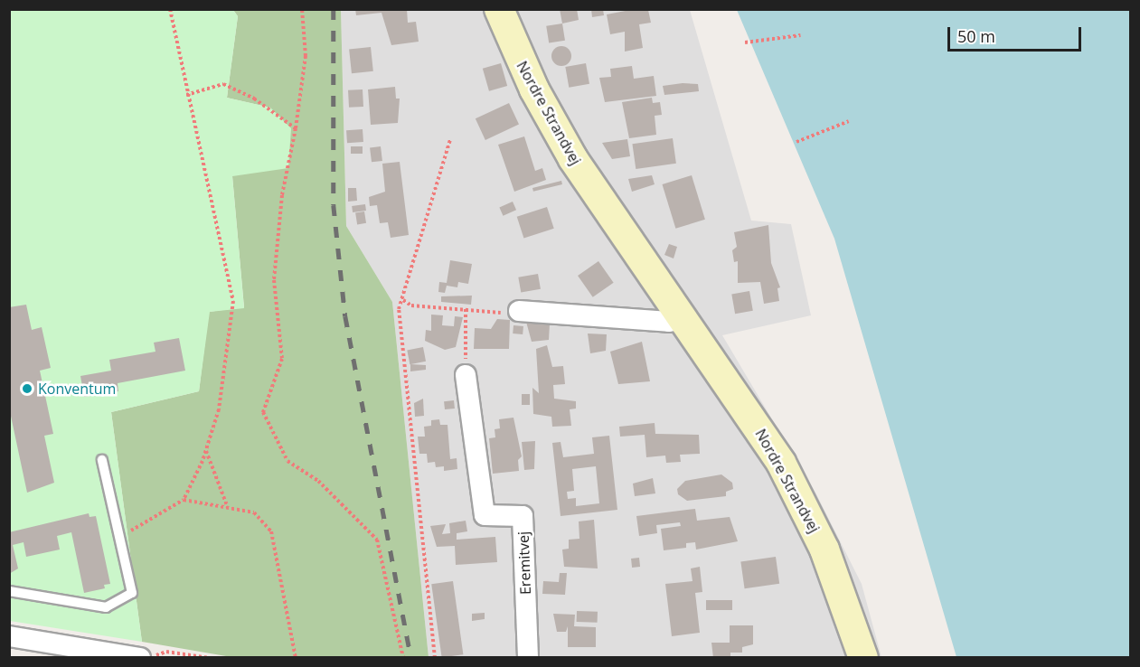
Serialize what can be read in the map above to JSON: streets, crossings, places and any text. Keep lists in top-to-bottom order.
{
  "streets": {
    "main road": ["Nordre Strandvej"],
    "street": ["Eremitvej"]
  },
  "places": ["Konventum"],
  "scale_bar": "50 m"
}
